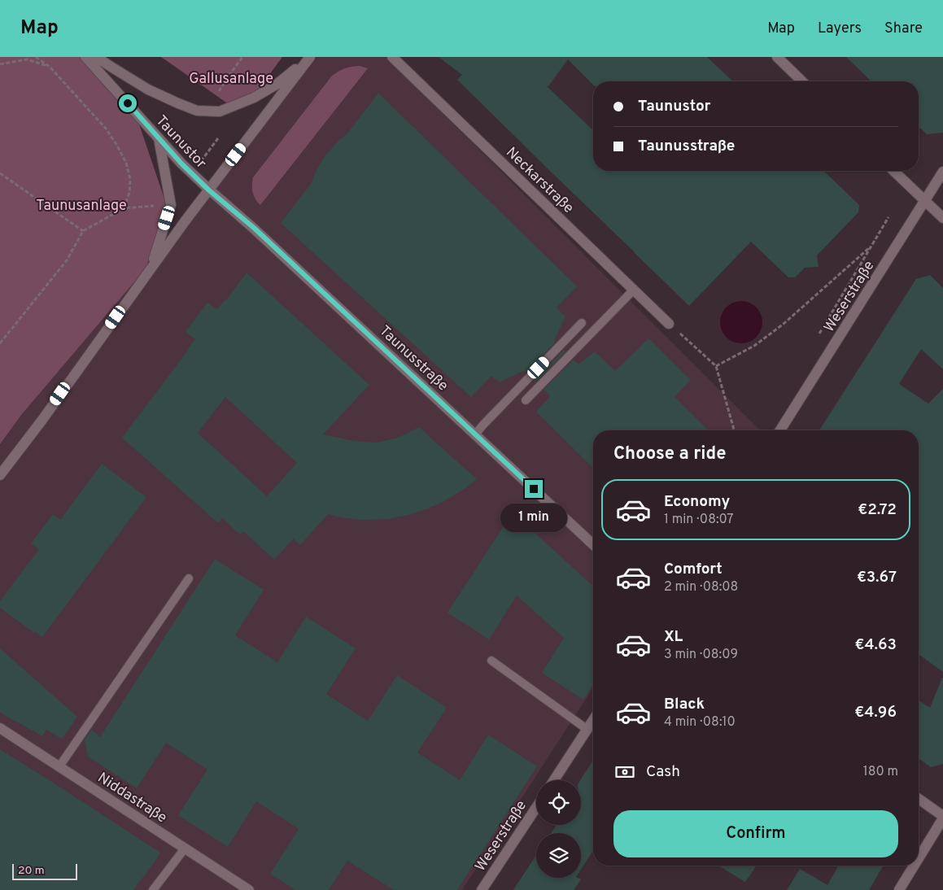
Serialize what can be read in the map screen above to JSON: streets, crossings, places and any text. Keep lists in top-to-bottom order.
{
  "streets": {
    "main road": [
      "Taunustor",
      "Neckarstraße",
      "Weserstraße",
      "Taunusstraße",
      "Niddastraße"
    ]
  },
  "crossings": [
    ["Taunustor", "Taunusstraße"]
  ],
  "parks": ["Gallusanlage", "Taunusanlage"],
  "scale_bar": "20 m",
  "page": {
    "header": "Map",
    "nav": ["Map", "Layers", "Share"],
    "banner": ["Taunustor", "Taunusstraße"],
    "heading": "Choose a ride",
    "list": [
      {
        "name": "Economy",
        "note": "1 min · 08:07",
        "value": "€2.72"
      },
      {
        "name": "Comfort",
        "note": "2 min · 08:08",
        "value": "€3.67"
      },
      {
        "name": "XL",
        "note": "3 min · 08:09",
        "value": "€4.63"
      },
      {
        "name": "Black",
        "note": "4 min · 08:10",
        "value": "€4.96"
      }
    ],
    "bubble": "1 min",
    "pay": ["Cash", "180 m"],
    "buttons": "Confirm",
    "scale": "20 m"
  }
}
